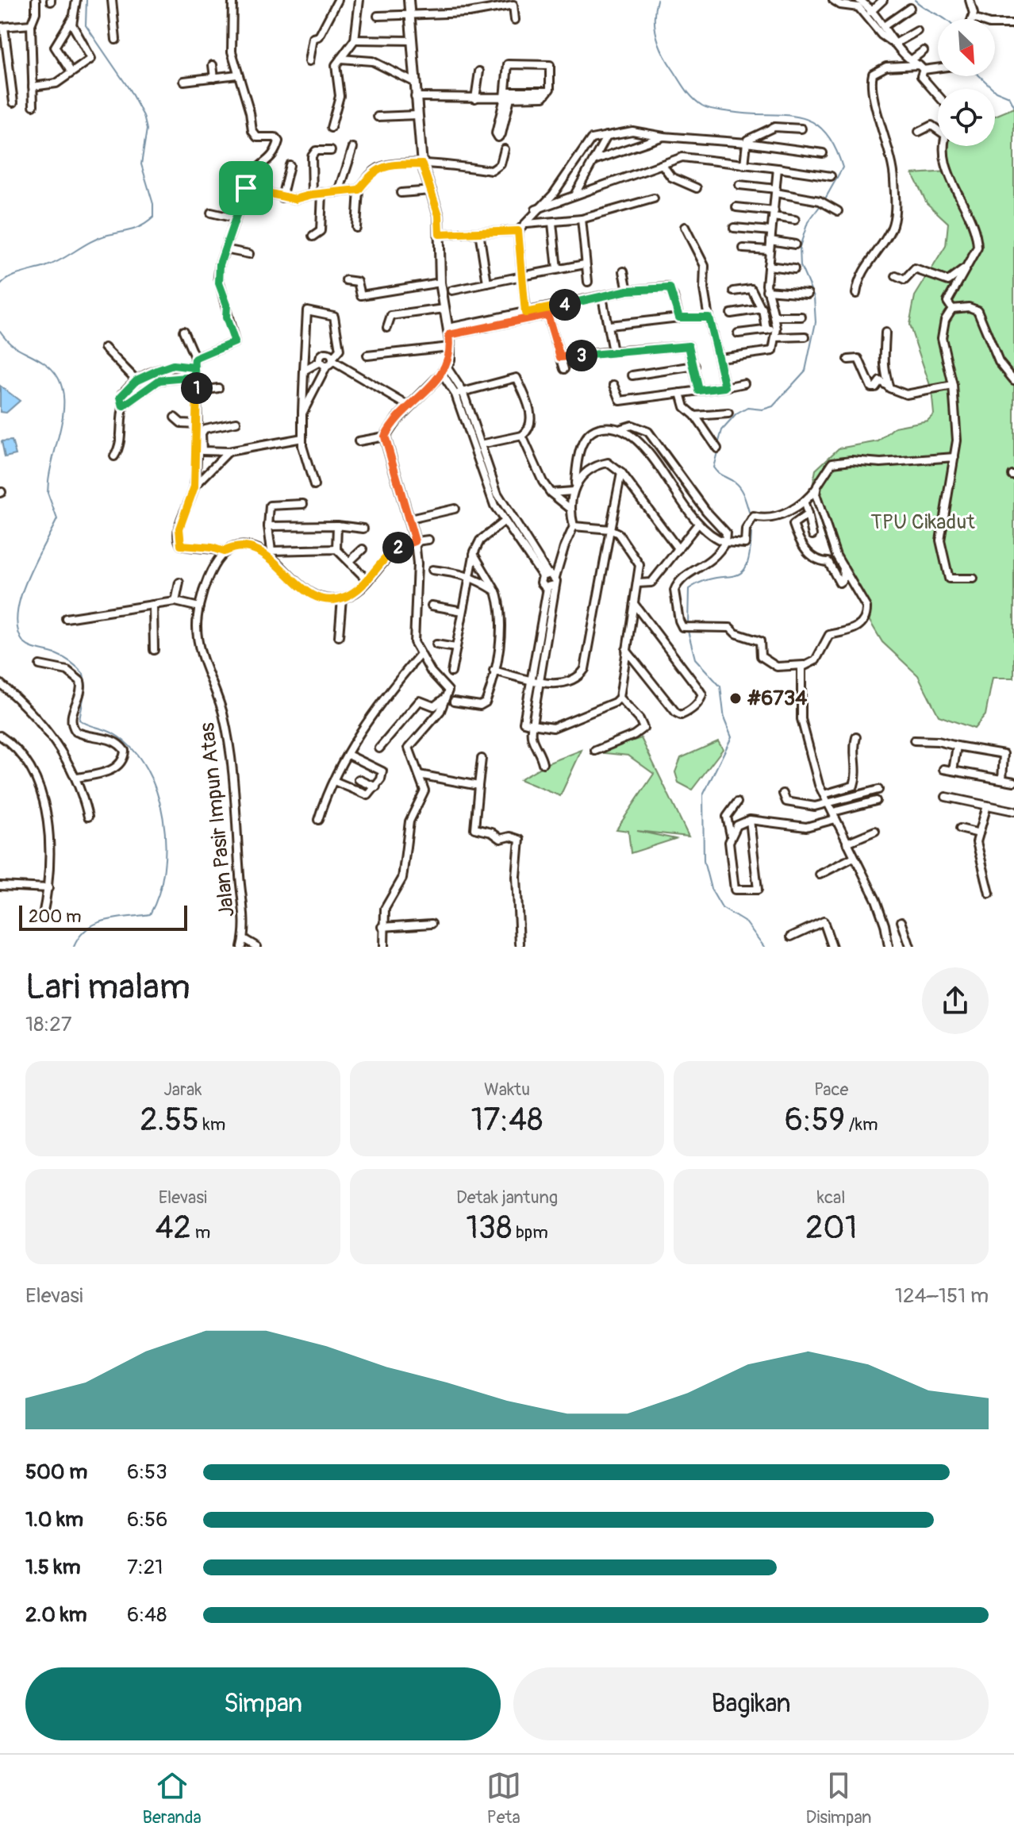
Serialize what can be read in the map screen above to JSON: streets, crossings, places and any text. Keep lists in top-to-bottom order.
{
  "streets": {
    "street": ["Jalan Pasir Impun Atas"]
  },
  "parks": ["TPU Cikadut"],
  "places": ["#6734"],
  "scale_bar": "200 m",
  "north": "bottom right",
  "page": {
    "pins": [
      "4",
      "3",
      "1",
      "2"
    ],
    "scale": "200 m",
    "heading": ["Lari malam", "18:27"],
    "stats": [
      ["Jarak", "2.55 km"],
      ["Waktu", "17:48"],
      ["Pace", "6:59 /km"],
      ["Elevasi", "42 m"],
      ["Detak jantung", "138 bpm"],
      ["kcal", "201"]
    ],
    "chart": ["Elevasi", "124–151 m"],
    "list": [
      {
        "name": "500 m",
        "note": "6:53"
      },
      {
        "name": "1.0 km",
        "note": "6:56"
      },
      {
        "name": "1.5 km",
        "note": "7:21"
      },
      {
        "name": "2.0 km",
        "note": "6:48"
      }
    ],
    "buttons": ["Simpan", "Bagikan"],
    "tabs": ["Beranda", "Peta", "Disimpan"]
  }
}
